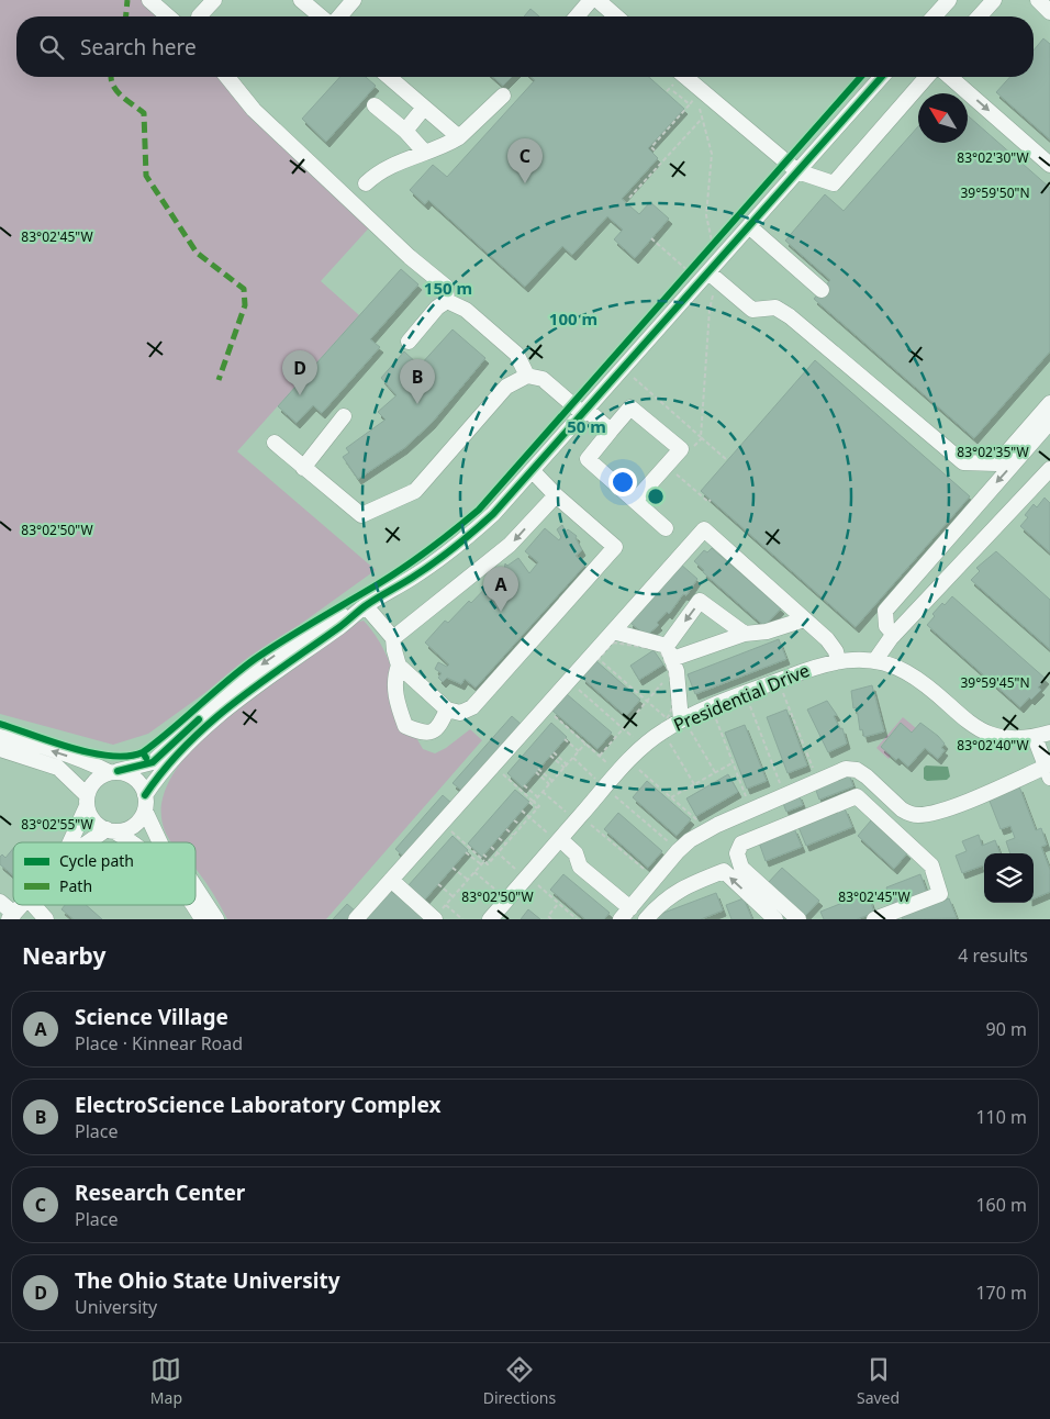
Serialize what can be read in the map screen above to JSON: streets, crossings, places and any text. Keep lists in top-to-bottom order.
{
  "streets": {
    "street": ["Presidential Drive"]
  },
  "legend": ["Cycle path", "Path"],
  "north": "top left",
  "page": {
    "search": "Search here",
    "pins": [
      "C",
      "D",
      "B",
      "A"
    ],
    "heading": ["Nearby", "4 results"],
    "list": [
      {
        "mark": "A",
        "name": "Science Village",
        "note": "Place · Kinnear Road",
        "value": "90 m"
      },
      {
        "mark": "B",
        "name": "ElectroScience Laboratory Complex",
        "note": "Place",
        "value": "110 m"
      },
      {
        "mark": "C",
        "name": "Research Center",
        "note": "Place",
        "value": "160 m"
      },
      {
        "mark": "D",
        "name": "The Ohio State University",
        "note": "University",
        "value": "170 m"
      }
    ],
    "nav": ["Map", "Directions", "Saved"]
  },
  "coordinates": [
    "83°02'30\"W",
    "39°59'50\"N",
    "83°02'45\"W",
    "83°02'35\"W",
    "83°02'50\"W",
    "39°59'45\"N",
    "83°02'40\"W",
    "83°02'55\"W"
  ],
  "rings": ["150 m", "100 m", "50 m"]
}
